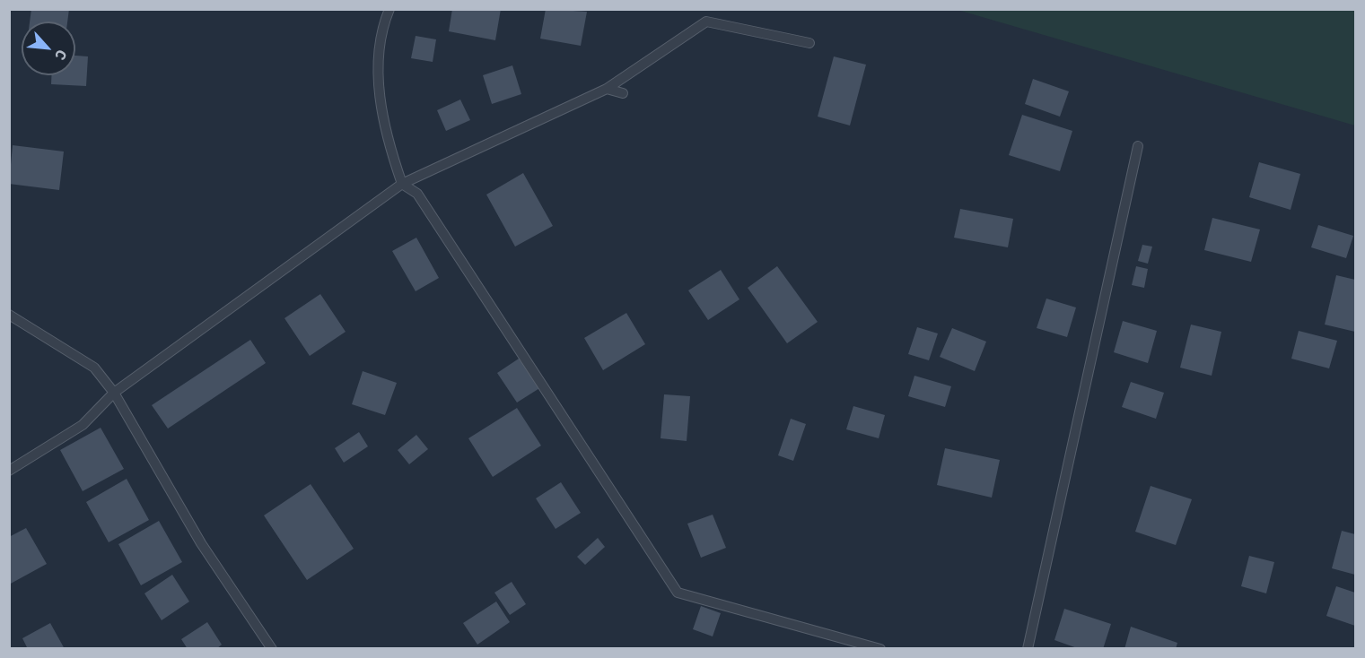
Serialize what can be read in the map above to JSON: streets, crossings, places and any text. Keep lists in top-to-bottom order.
{
  "north": "bottom right"
}
